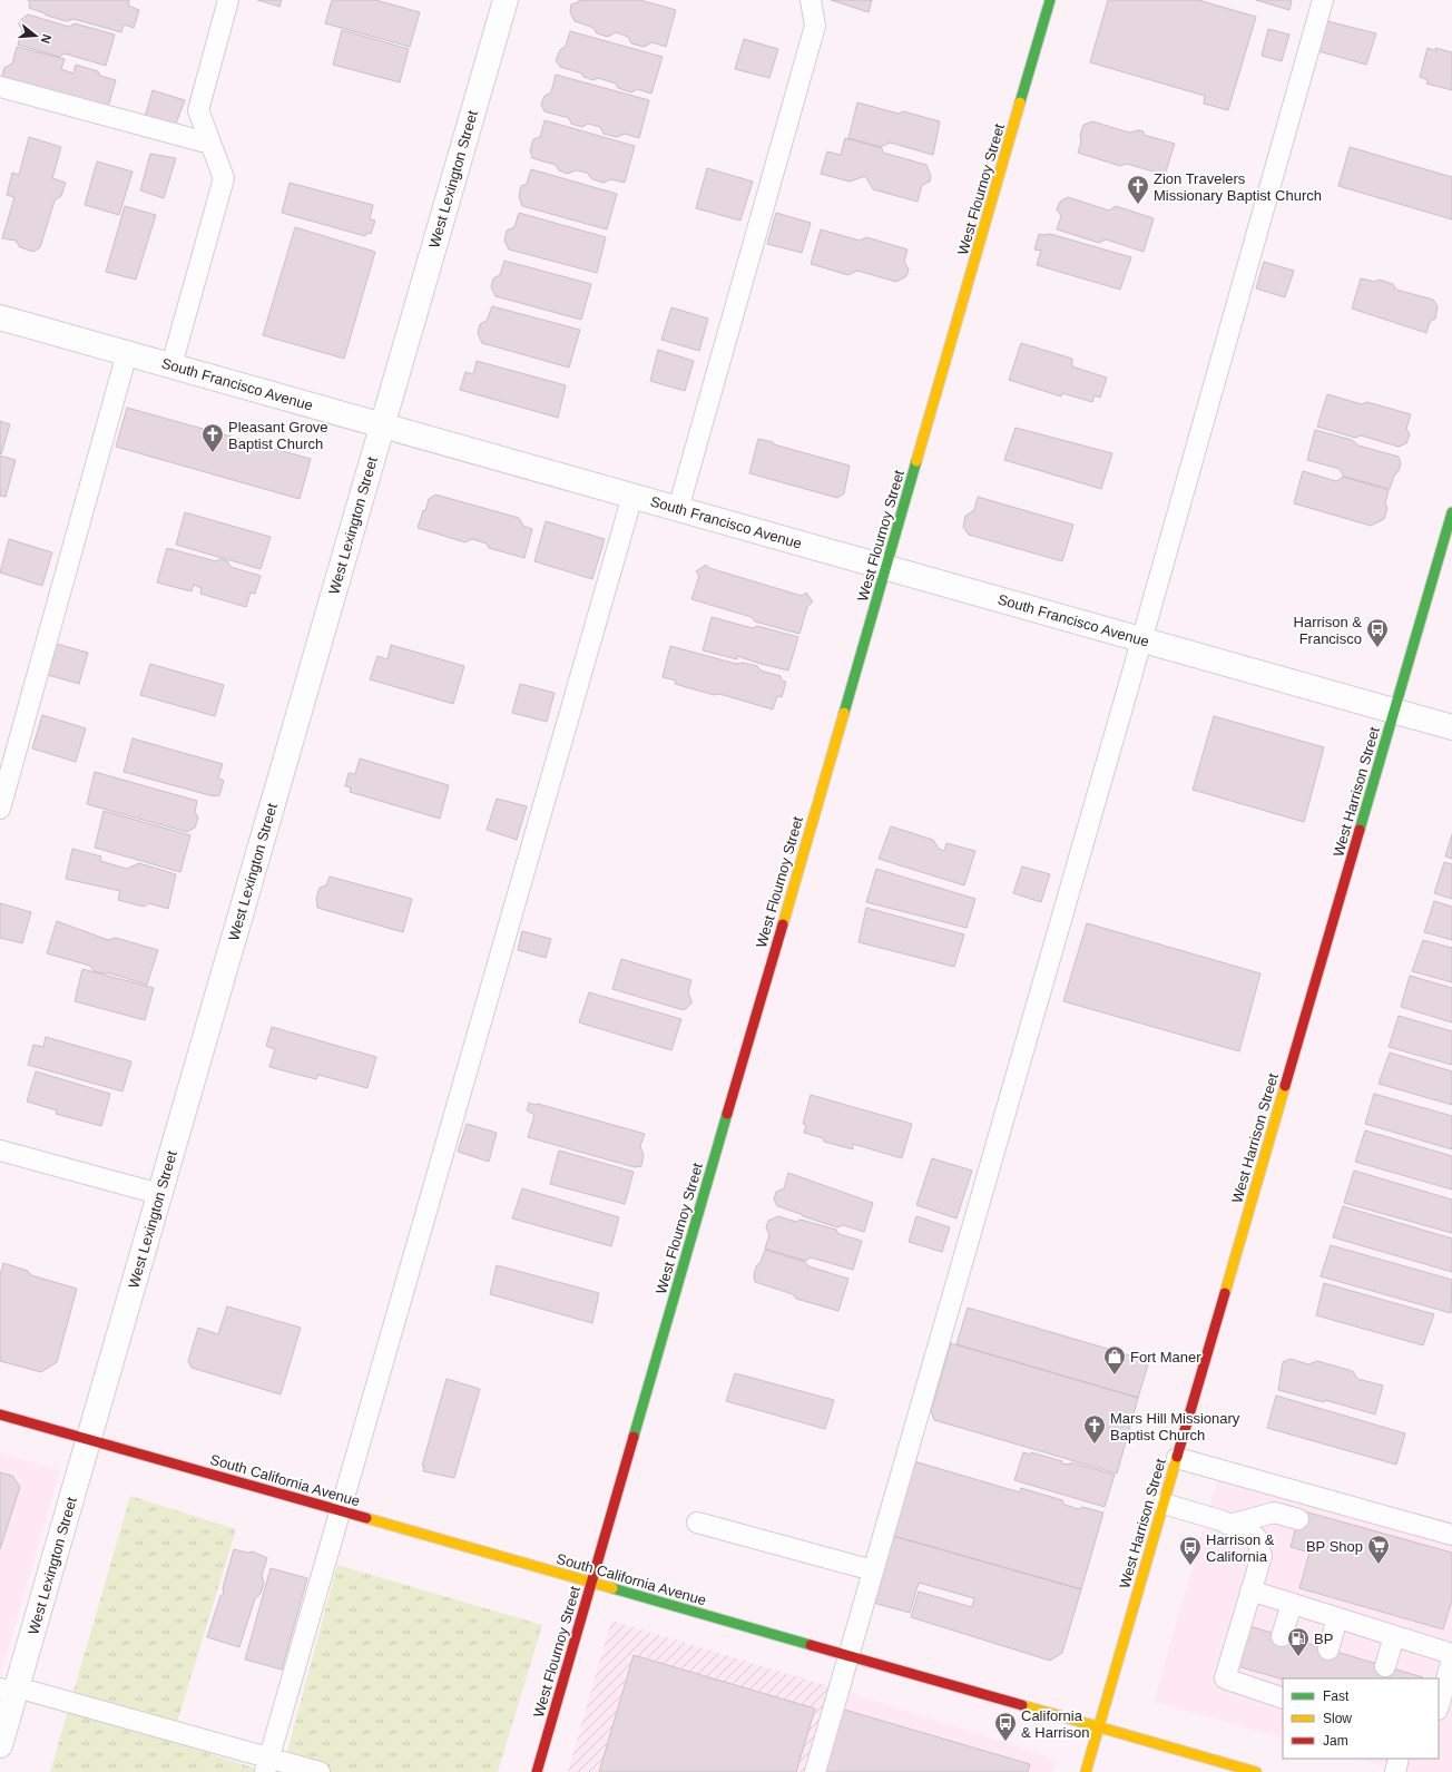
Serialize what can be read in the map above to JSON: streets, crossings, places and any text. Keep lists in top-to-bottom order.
{
  "streets": {
    "street": [
      "West Lexington Street",
      "West Flournoy Street",
      "South Francisco Avenue",
      "West Harrison Street",
      "South California Avenue"
    ]
  },
  "crossings": [
    ["West Lexington Street", "South Francisco Avenue"],
    ["West Lexington Street", "South California Avenue"],
    ["West Flournoy Street", "South Francisco Avenue"],
    ["West Flournoy Street", "South California Avenue"],
    ["South Francisco Avenue", "West Harrison Street"],
    ["West Harrison Street", "South California Avenue"]
  ],
  "places": {
    "church": ["Zion Travelers Missionary Baptist Church", "Pleasant Grove Baptist Church", "Mars Hill Missionary Baptist Church"],
    "bus stop": ["Harrison & Francisco", "Harrison & California", "California & Harrison"],
    "shop": ["Fort Maner"],
    "supermarket": ["BP Shop"],
    "fuel station": ["BP"]
  },
  "legend": ["Fast", "Slow", "Jam"],
  "north": "right"
}
